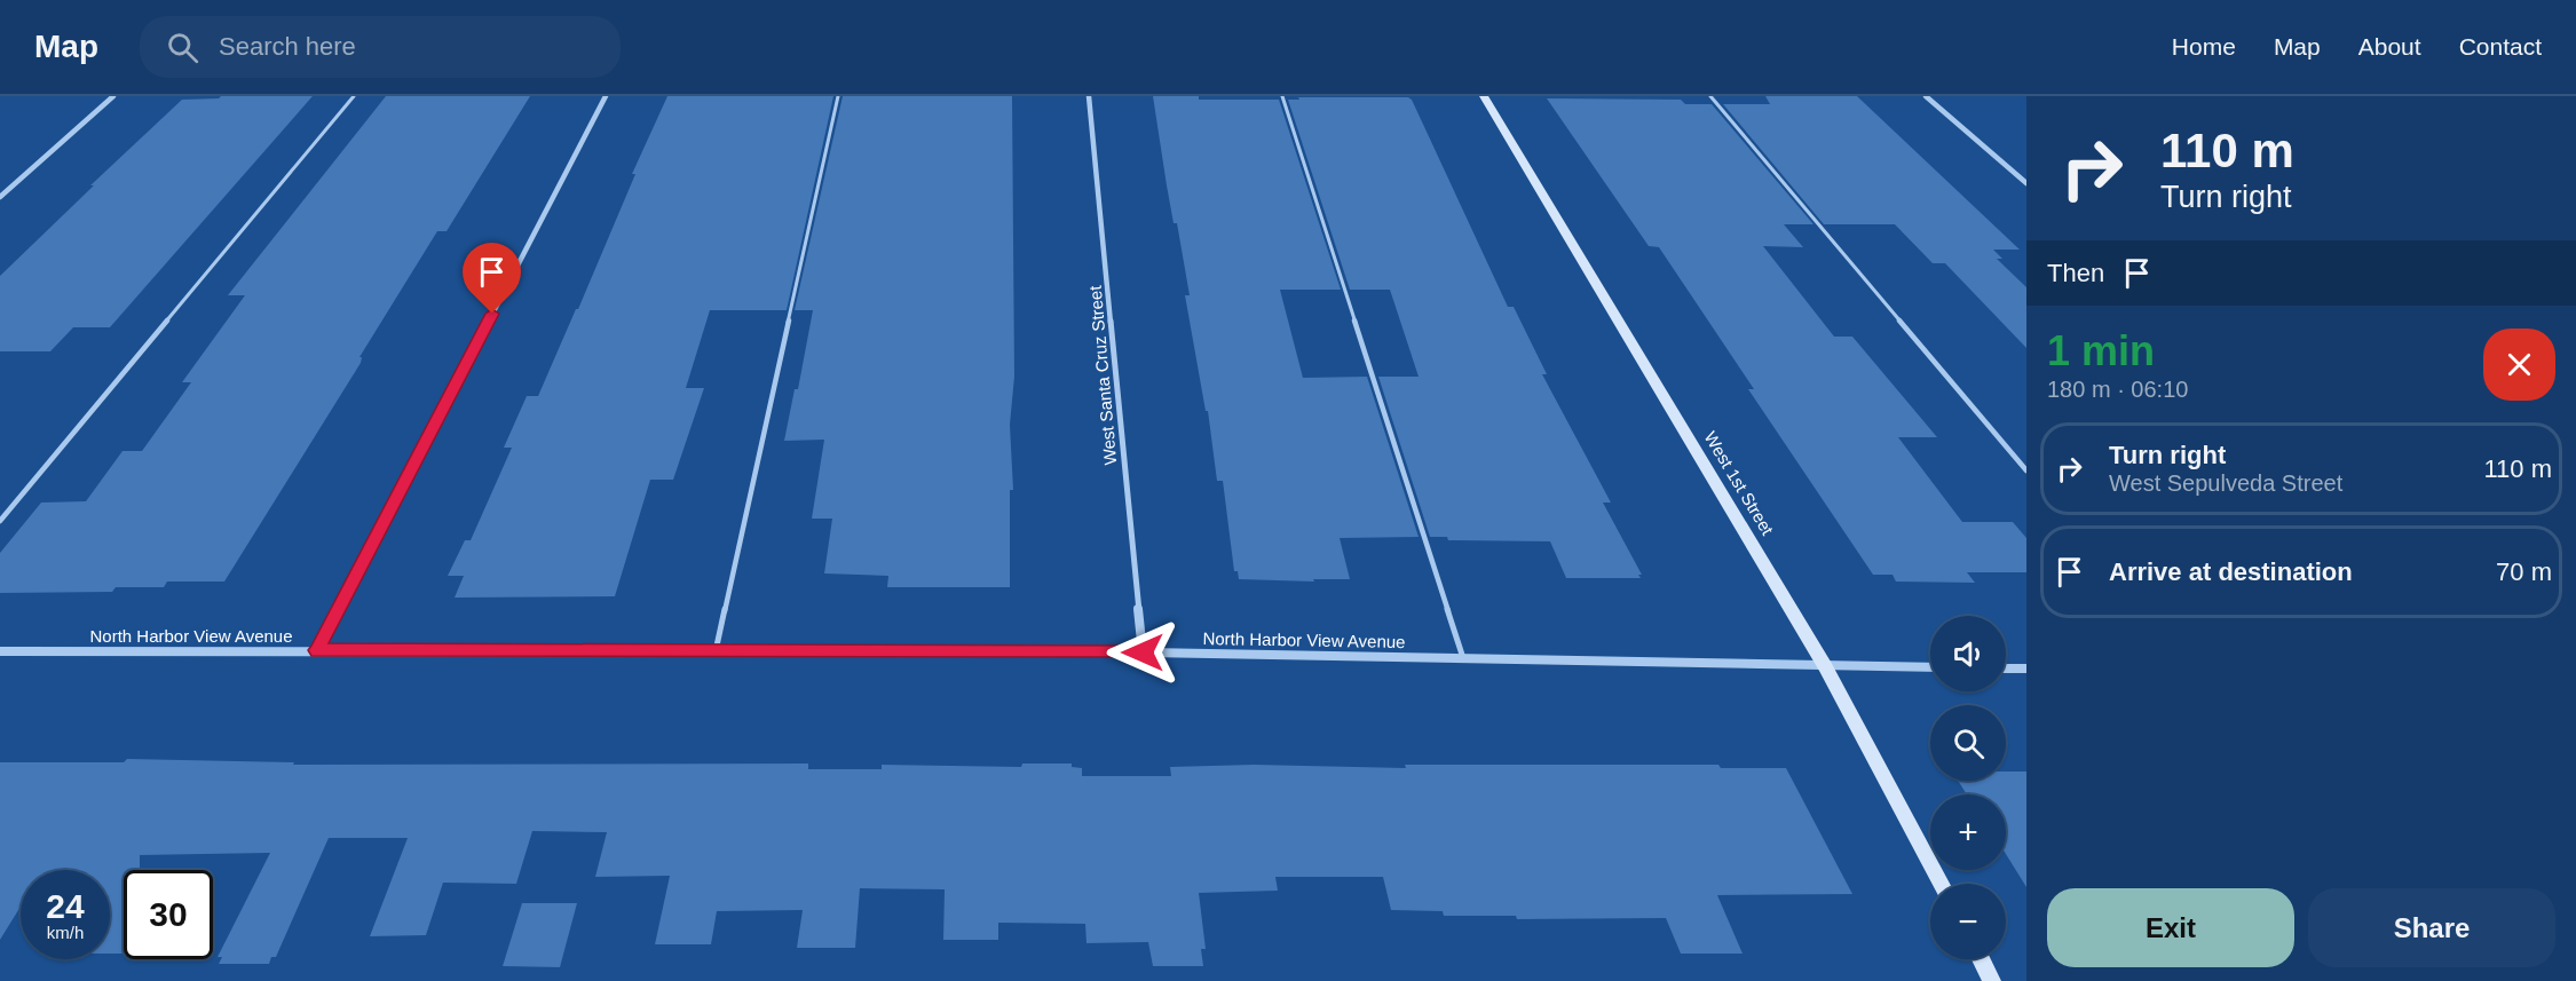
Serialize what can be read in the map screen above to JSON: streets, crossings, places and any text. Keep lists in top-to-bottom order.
{
  "streets": {
    "street": ["West Santa Cruz Street", "West 1st Street", "North Harbor View Avenue"]
  },
  "crossings": [
    ["West Santa Cruz Street", "North Harbor View Avenue"],
    ["West 1st Street", "North Harbor View Avenue"]
  ],
  "page": {
    "header": "Map",
    "search": "Search here",
    "nav": [
      "Home",
      "Map",
      "About",
      "Contact"
    ],
    "turn": ["110 m", "Turn right"],
    "then": "Then",
    "heading": ["1 min", "180 m · 06:10"],
    "list": [
      {
        "name": "Turn right",
        "note": "West Sepulveda Street",
        "value": "110 m"
      },
      {
        "name": "Arrive at destination",
        "value": "70 m"
      }
    ],
    "map_buttons": ["+", "−"],
    "speed": "24 km/h",
    "limit": "30",
    "buttons": ["Exit", "Share"]
  }
}
